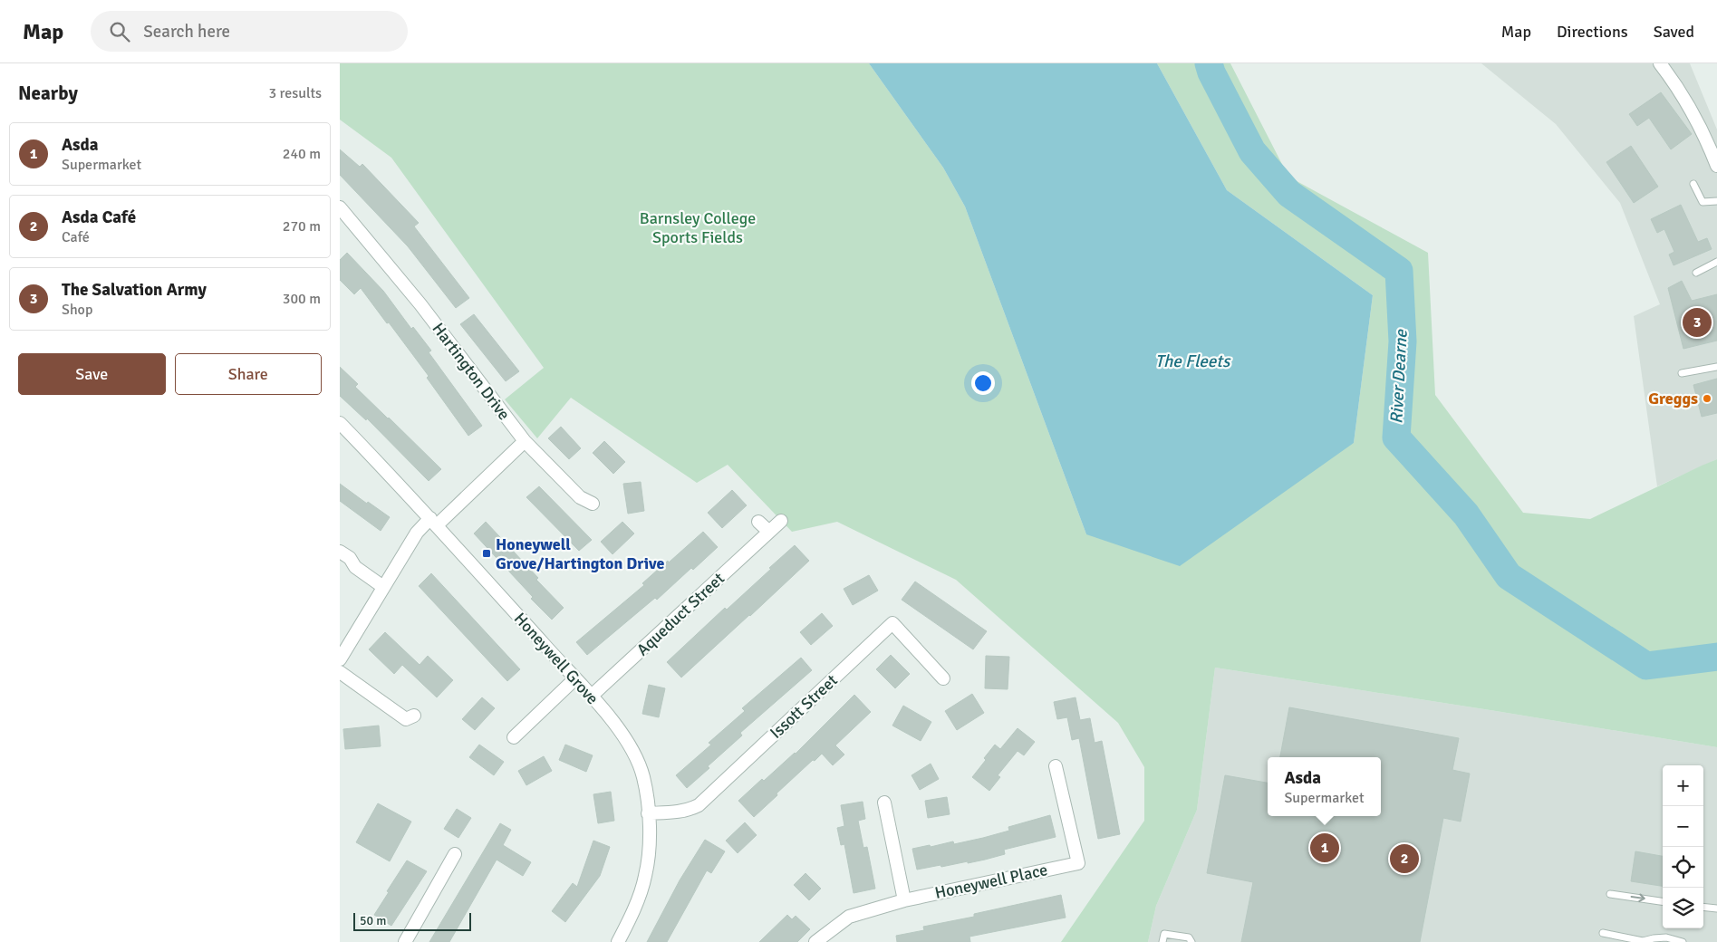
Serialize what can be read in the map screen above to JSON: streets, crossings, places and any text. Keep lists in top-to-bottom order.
{
  "streets": {
    "street": [
      "Hartington Drive",
      "Aqueduct Street",
      "Honeywell Grove",
      "Issott Street",
      "Honeywell Place"
    ]
  },
  "crossings": [
    ["Aqueduct Street", "Honeywell Grove"],
    ["Honeywell Grove", "Issott Street"]
  ],
  "water": ["The Fleets", "River Dearne"],
  "parks": ["Barnsley College Sports Fields"],
  "places": {
    "other": ["Greggs"],
    "transit": ["Honeywell Grove/Hartington Drive"]
  },
  "scale_bar": "50 m",
  "page": {
    "header": "Map",
    "search": "Search here",
    "nav": ["Map", "Directions", "Saved"],
    "heading": ["Nearby", "3 results"],
    "list": [
      {
        "mark": "1",
        "name": "Asda",
        "note": "Supermarket",
        "value": "240 m"
      },
      {
        "mark": "2",
        "name": "Asda Café",
        "note": "Café",
        "value": "270 m"
      },
      {
        "mark": "3",
        "name": "The Salvation Army",
        "note": "Shop",
        "value": "300 m"
      }
    ],
    "pins": ["3", "1", "2"],
    "buttons": ["Save", "Share"],
    "popup": ["Asda", "Supermarket"],
    "map_buttons": ["+", "−"],
    "scale": "50 m"
  }
}
